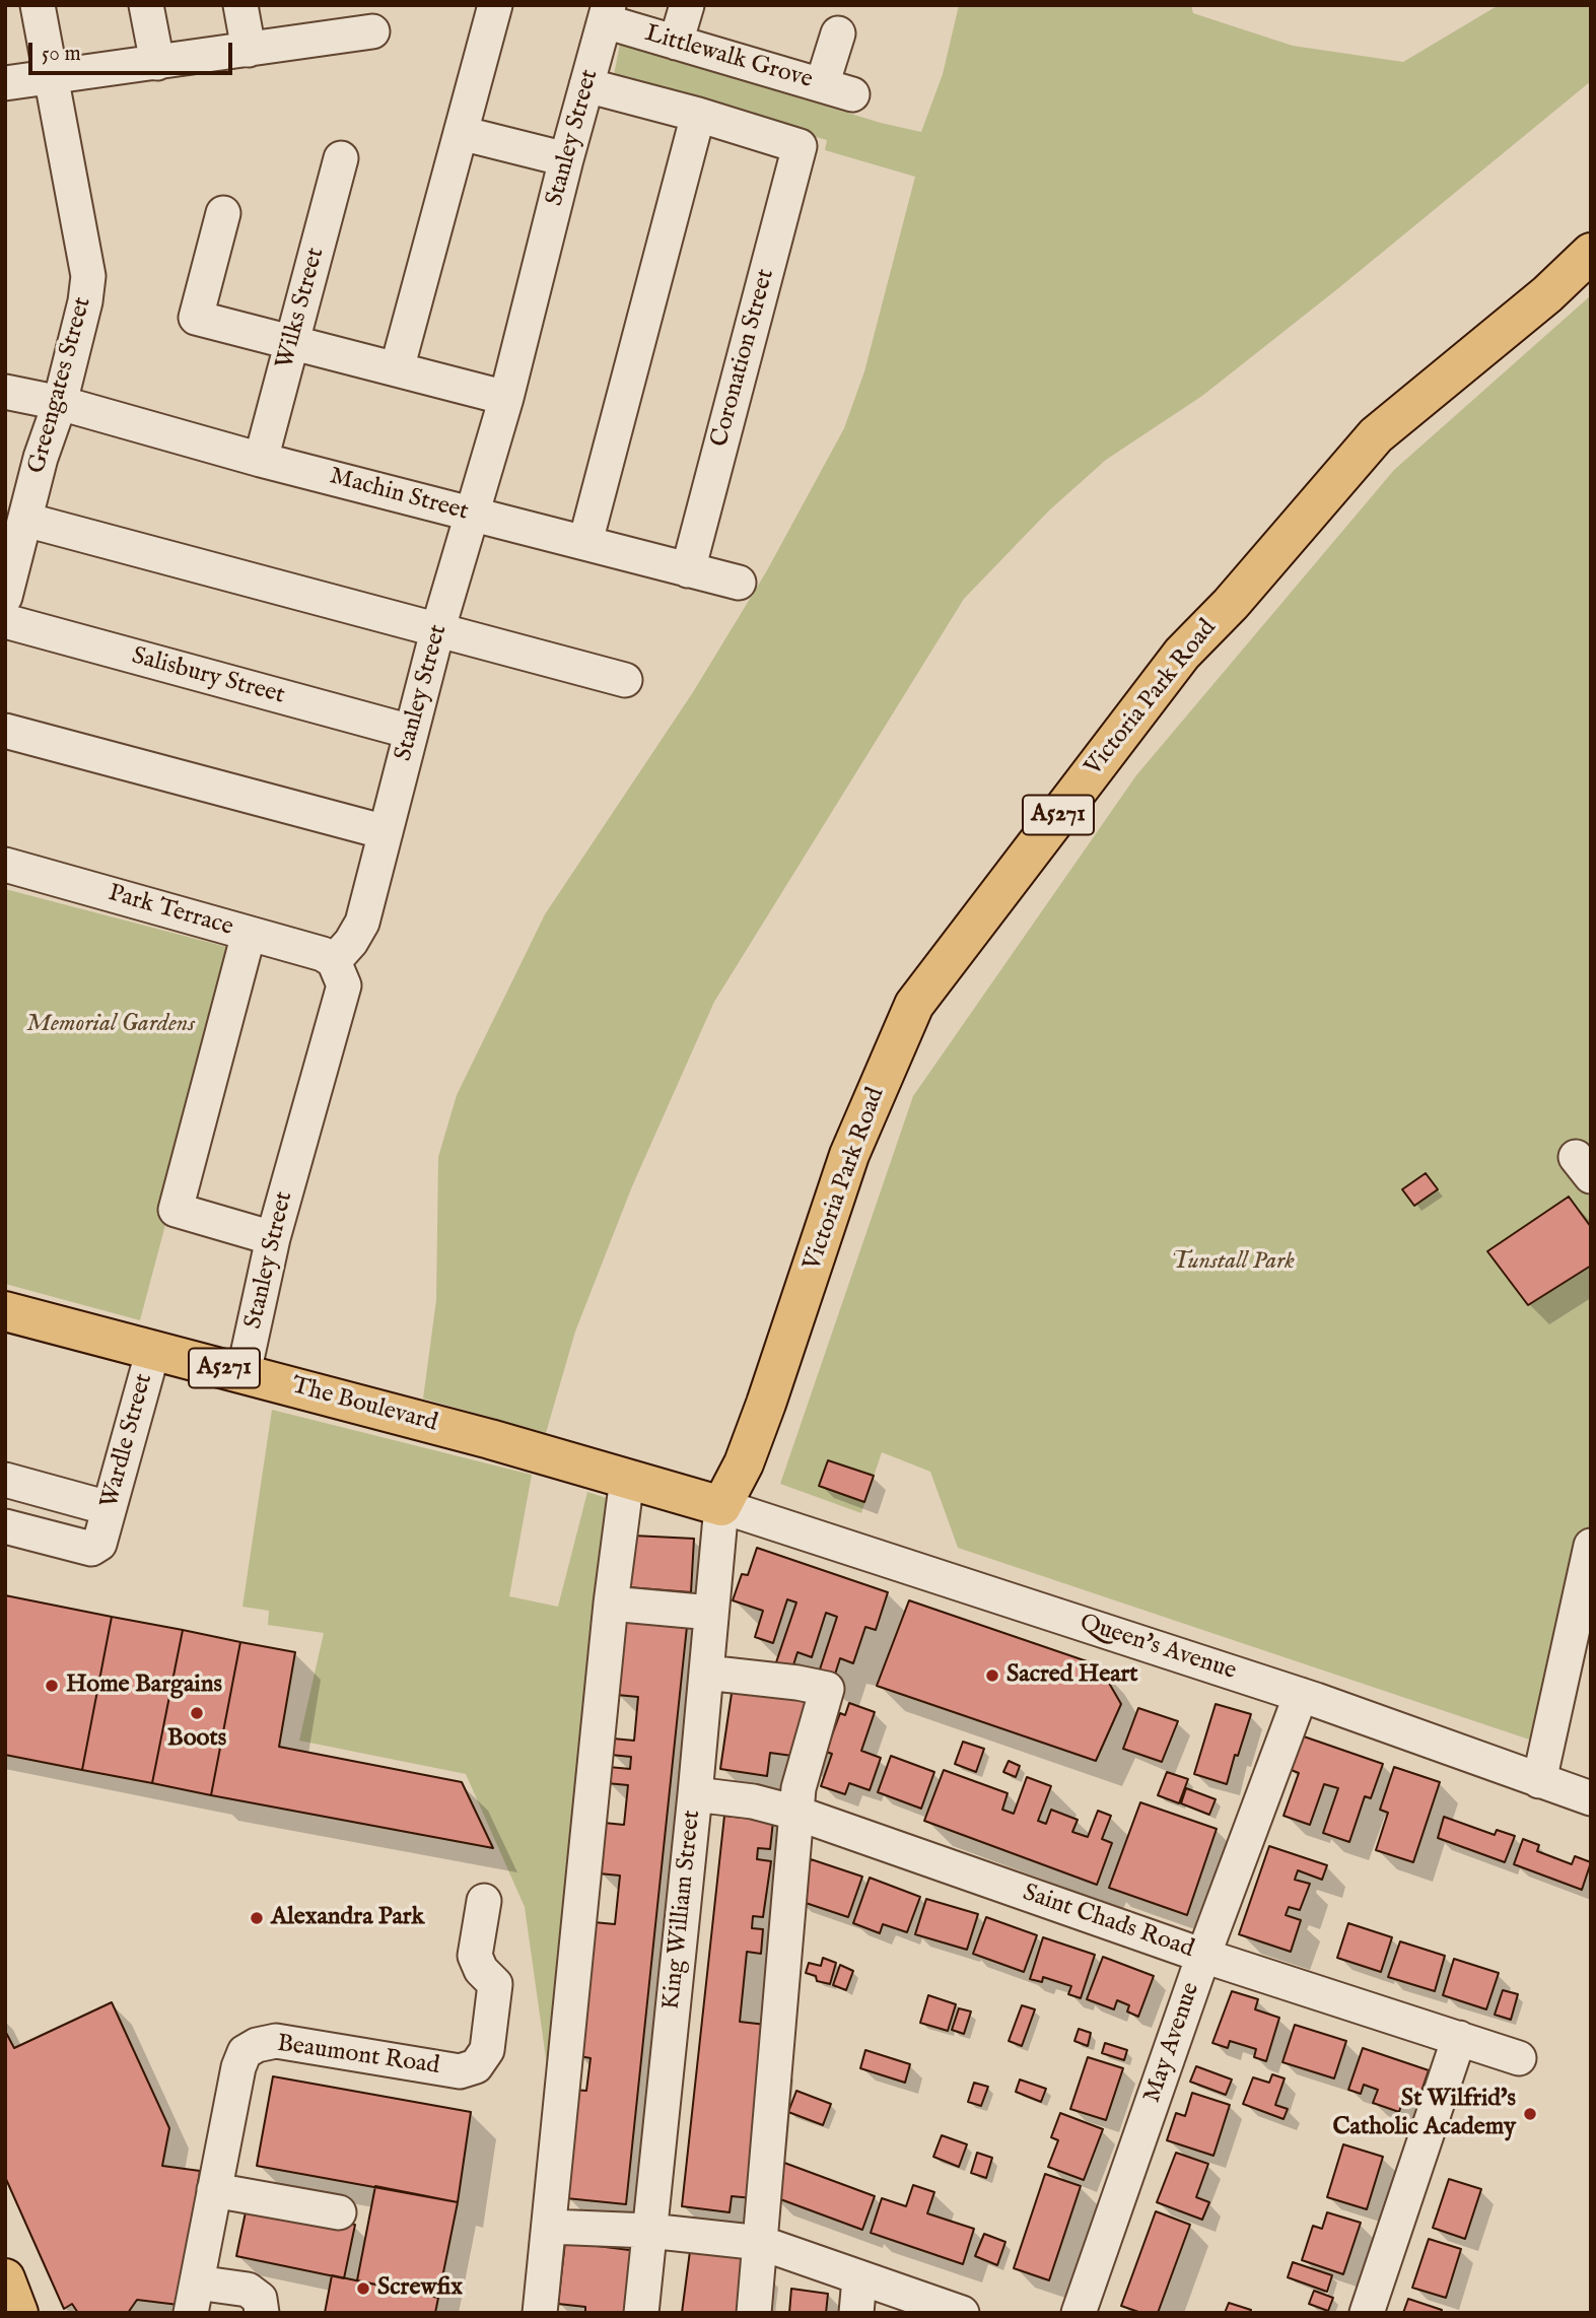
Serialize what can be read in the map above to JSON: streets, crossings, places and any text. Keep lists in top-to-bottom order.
{
  "streets": {
    "main road": ["Victoria Park Road", "A5271", "The Boulevard"],
    "street": [
      "Littlewalk Grove",
      "Stanley Street",
      "Wilks Street",
      "Coronation Street",
      "Greengates Street",
      "Machin Street",
      "Salisbury Street",
      "Park Terrace",
      "Wardle Street",
      "Queen's Avenue",
      "King William Street",
      "Saint Chads Road",
      "May Avenue",
      "Beaumont Road"
    ]
  },
  "crossings": [
    ["Littlewalk Grove", "Stanley Street"],
    ["Stanley Street", "Machin Street"],
    ["Stanley Street", "Salisbury Street"],
    ["Stanley Street", "Park Terrace"],
    ["Stanley Street", "The Boulevard"],
    ["Wilks Street", "Machin Street"],
    ["Coronation Street", "Machin Street"],
    ["Greengates Street", "Machin Street"],
    ["Victoria Park Road", "The Boulevard"],
    ["Victoria Park Road", "Queen's Avenue"],
    ["Victoria Park Road", "King William Street"],
    ["The Boulevard", "Wardle Street"],
    ["The Boulevard", "Queen's Avenue"],
    ["The Boulevard", "King William Street"],
    ["Queen's Avenue", "King William Street"],
    ["Queen's Avenue", "May Avenue"],
    ["King William Street", "Saint Chads Road"],
    ["Saint Chads Road", "May Avenue"]
  ],
  "parks": ["Memorial Gardens", "Tunstall Park"],
  "places": [
    "Sacred Heart",
    "Home Bargains",
    "Boots",
    "Alexandra Park",
    "St Wilfrid's Catholic Academy",
    "Screwfix"
  ],
  "scale_bar": "50 m"
}
